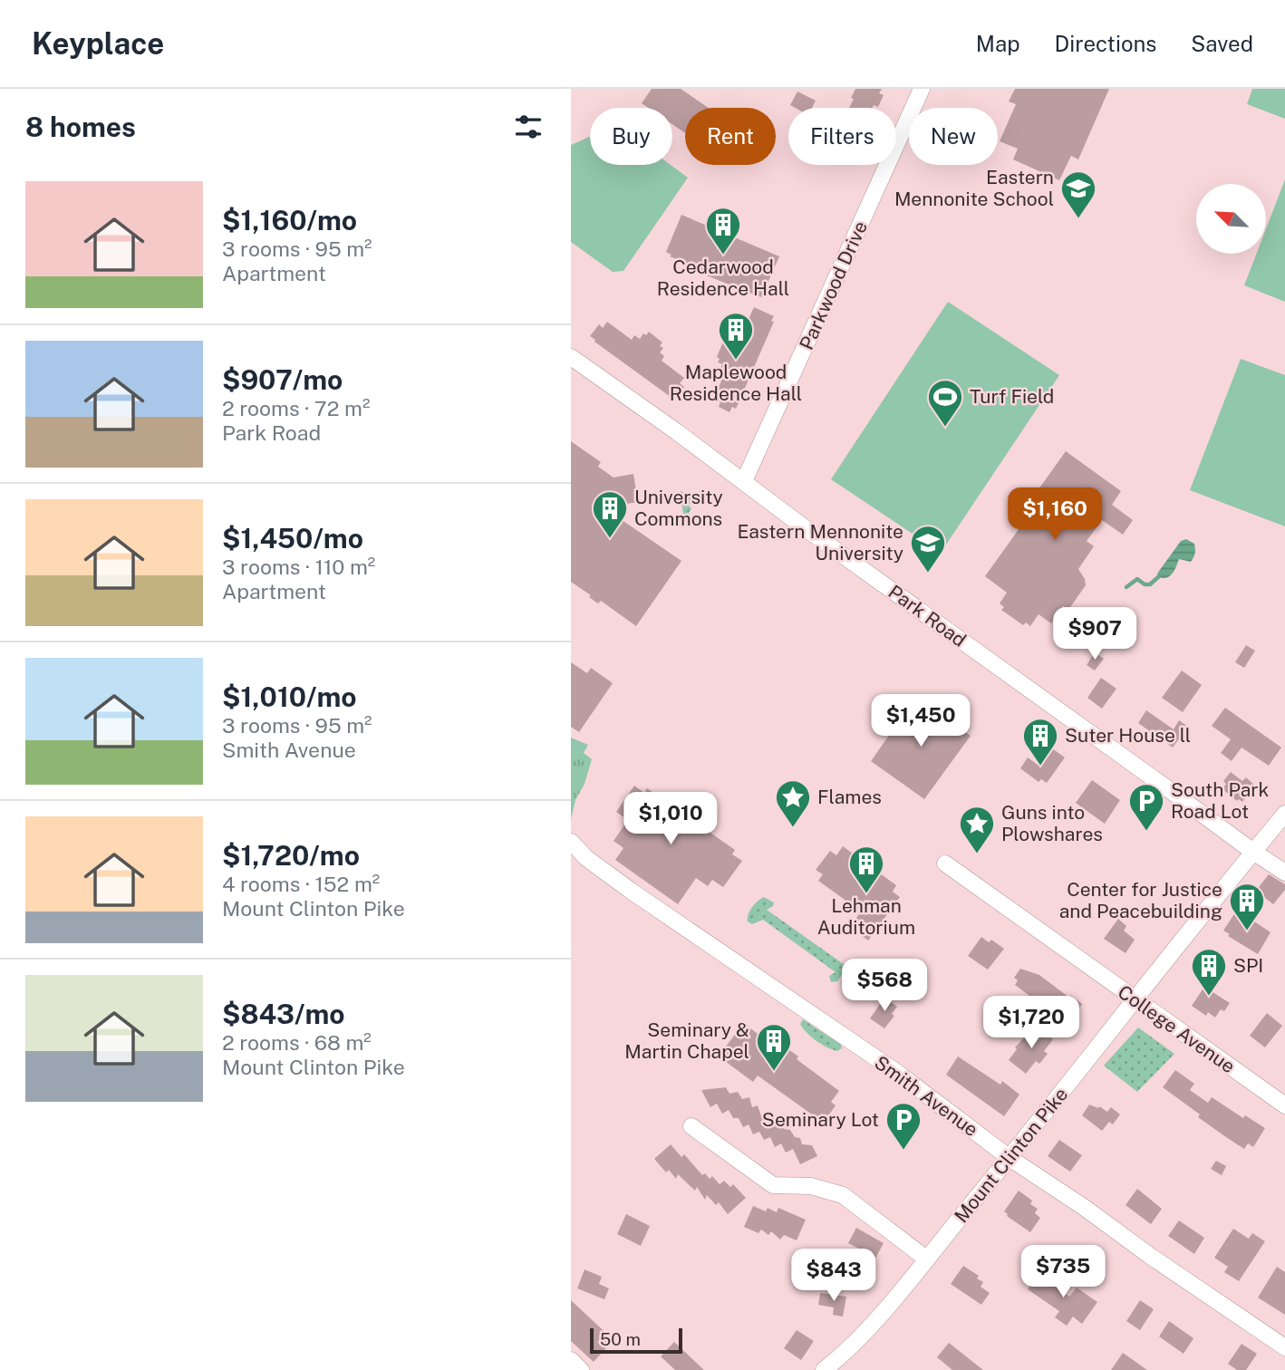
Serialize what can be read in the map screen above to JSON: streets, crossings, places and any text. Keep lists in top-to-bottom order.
{
  "streets": {
    "street": [
      "Parkwood Drive",
      "Park Road",
      "College Avenue",
      "Smith Avenue",
      "Mount Clinton Pike"
    ]
  },
  "crossings": [
    ["Parkwood Drive", "Park Road"],
    ["Park Road", "Mount Clinton Pike"],
    ["College Avenue", "Mount Clinton Pike"],
    ["Smith Avenue", "Mount Clinton Pike"]
  ],
  "places": {
    "school or university": ["Eastern Mennonite School", "Eastern Mennonite University"],
    "building": [
      "Cedarwood Residence Hall",
      "Maplewood Residence Hall",
      "University Commons",
      "Suter House ll",
      "Lehman Auditorium",
      "Center for Justice and Peacebuilding",
      "SPI",
      "Seminary & Martin Chapel"
    ],
    "sports": ["Turf Field"],
    "place": ["Flames", "Guns into Plowshares"],
    "parking": ["South Park Road Lot", "Seminary Lot"]
  },
  "scale_bar": "50 m",
  "north": "top left",
  "page": {
    "header": "Keyplace",
    "nav": ["Map", "Directions", "Saved"],
    "heading": "8 homes",
    "chip": [
      "Buy",
      "Rent",
      "Filters",
      "New"
    ],
    "list": [
      {
        "name": "$1,160/mo",
        "note": "3 rooms · 95 m² · Apartment"
      },
      {
        "name": "$907/mo",
        "note": "2 rooms · 72 m² · Park Road"
      },
      {
        "name": "$1,450/mo",
        "note": "3 rooms · 110 m² · Apartment"
      },
      {
        "name": "$1,010/mo",
        "note": "3 rooms · 95 m² · Smith Avenue"
      },
      {
        "name": "$1,720/mo",
        "note": "4 rooms · 152 m² · Mount Clinton Pike"
      },
      {
        "name": "$843/mo",
        "note": "2 rooms · 68 m² · Mount Clinton Pike"
      }
    ],
    "price": [
      "$1,160",
      "$907",
      "$1,450",
      "$1,010",
      "$568",
      "$1,720",
      "$735",
      "$843"
    ],
    "scale": "50 m"
  }
}
